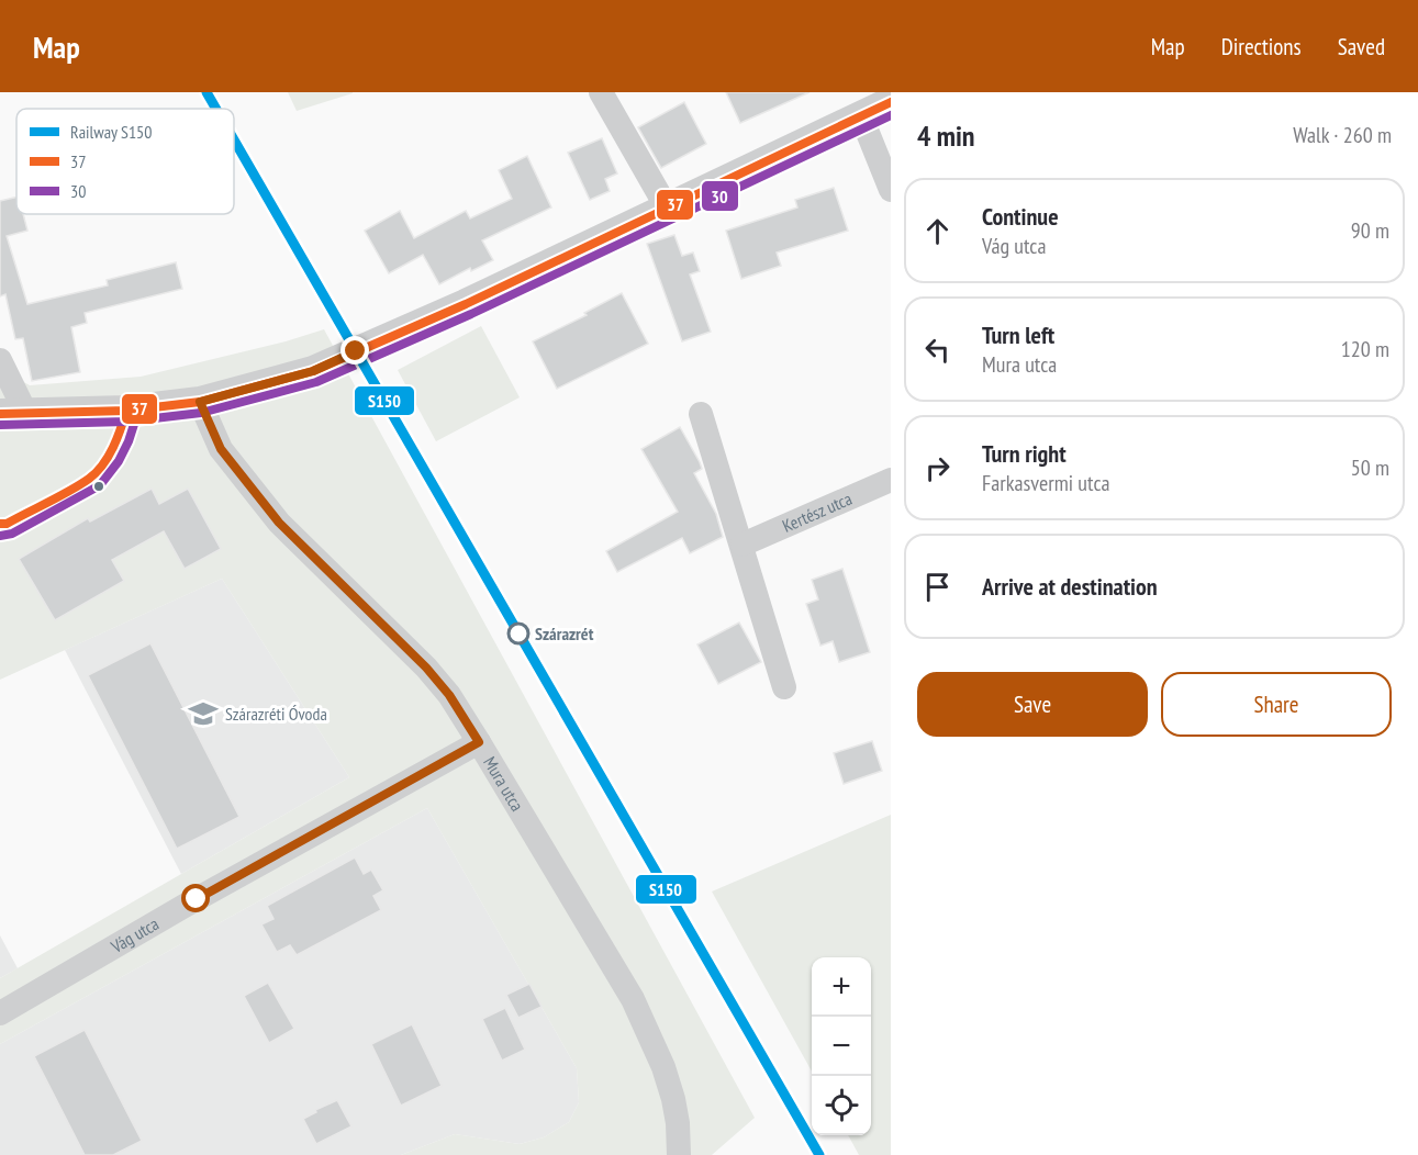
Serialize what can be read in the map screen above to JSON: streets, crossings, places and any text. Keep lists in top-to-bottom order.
{
  "streets": {
    "street": ["Kertész utca", "Mura utca", "Vág utca"]
  },
  "crossings": [
    ["Mura utca", "Vág utca"]
  ],
  "places": {
    "other": ["Szárazrét"],
    "school or university": ["Szárazréti Óvoda"]
  },
  "lines": ["rail line S150", "transit line 37", "transit line 30"],
  "legend": ["Railway S150", "37", "30"],
  "page": {
    "header": "Map",
    "nav": ["Map", "Directions", "Saved"],
    "heading": ["4 min", "Walk · 260 m"],
    "list": [
      ["Continue", "Vág utca", "90 m"],
      ["Turn left", "Mura utca", "120 m"],
      ["Turn right", "Farkasvermi utca", "50 m"],
      "Arrive at destination"
    ],
    "buttons": ["Save", "Share"],
    "map_buttons": ["+", "−"]
  }
}
